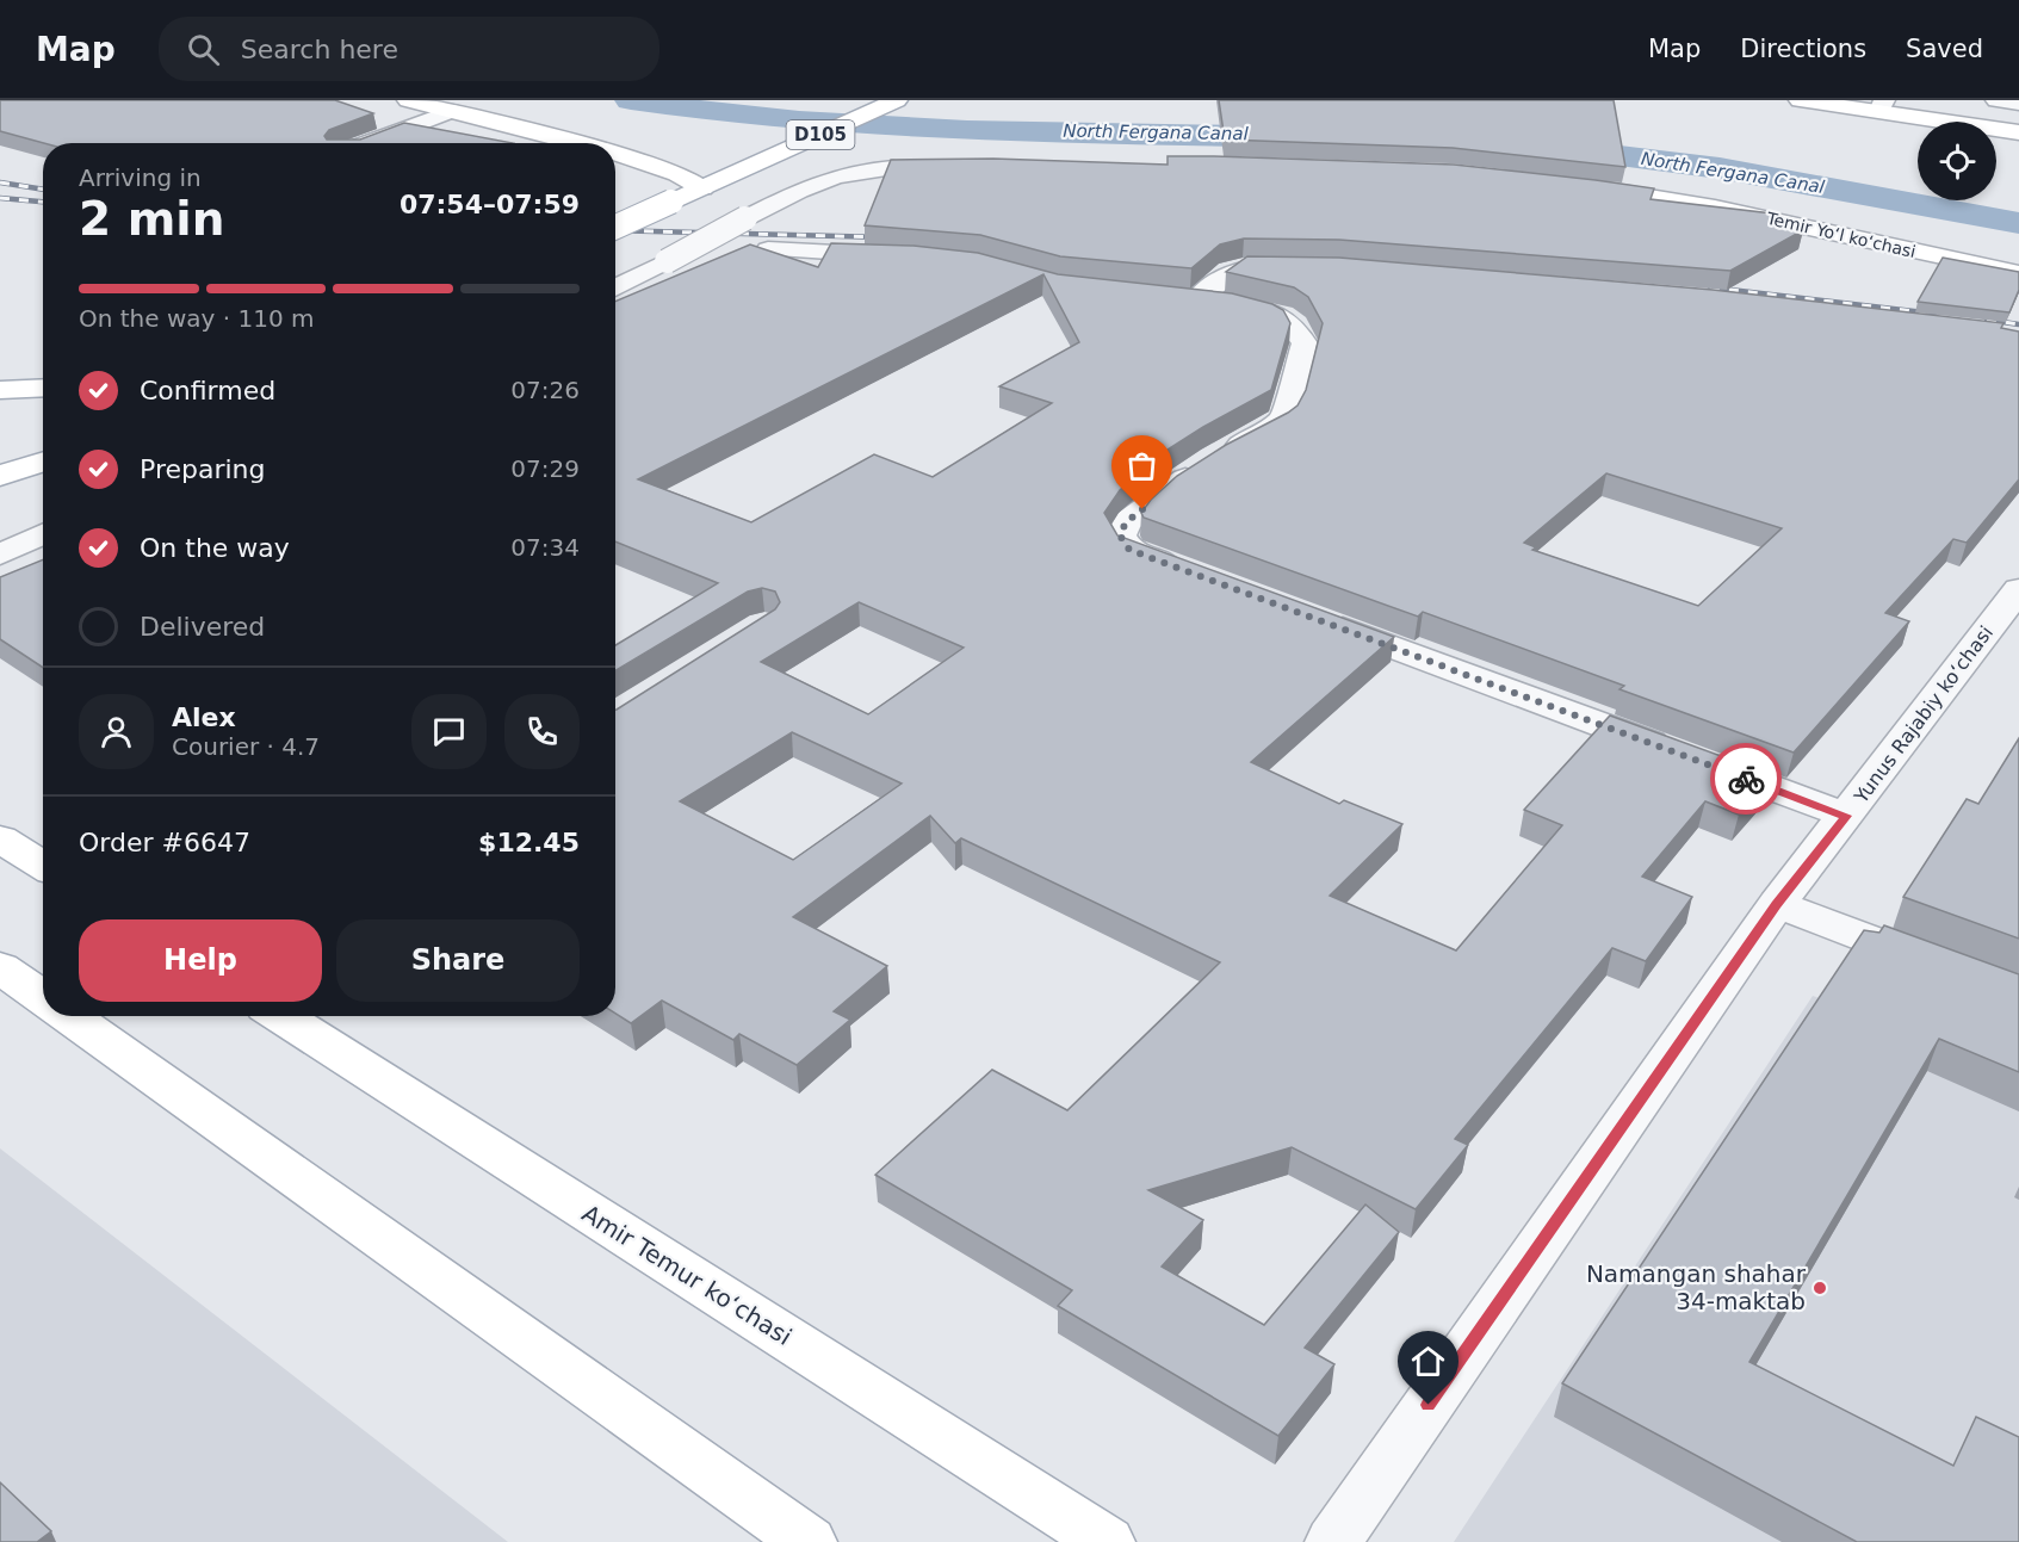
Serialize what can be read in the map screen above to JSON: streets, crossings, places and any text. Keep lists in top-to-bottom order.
{
  "streets": {
    "main road": ["D105", "Temir Yoʻl koʻchasi", "Amir Temur koʻchasi"],
    "street": ["Yunus Rajabiy ko‘chasi"]
  },
  "water": ["North Fergana Canal"],
  "places": ["Namangan shahar 34-maktab"],
  "page": {
    "header": "Map",
    "search": "Search here",
    "nav": ["Map", "Directions", "Saved"],
    "heading": ["2 min", "Arriving in", "07:54–07:59"],
    "panel": [
      "Alex",
      "Courier · 4.7",
      "Order #6647",
      "$12.45"
    ],
    "bar": "On the way · 110 m",
    "list": [
      ["Confirmed", "07:26"],
      ["Preparing", "07:29"],
      ["On the way", "07:34"],
      "Delivered"
    ],
    "buttons": ["Help", "Share"]
  }
}
